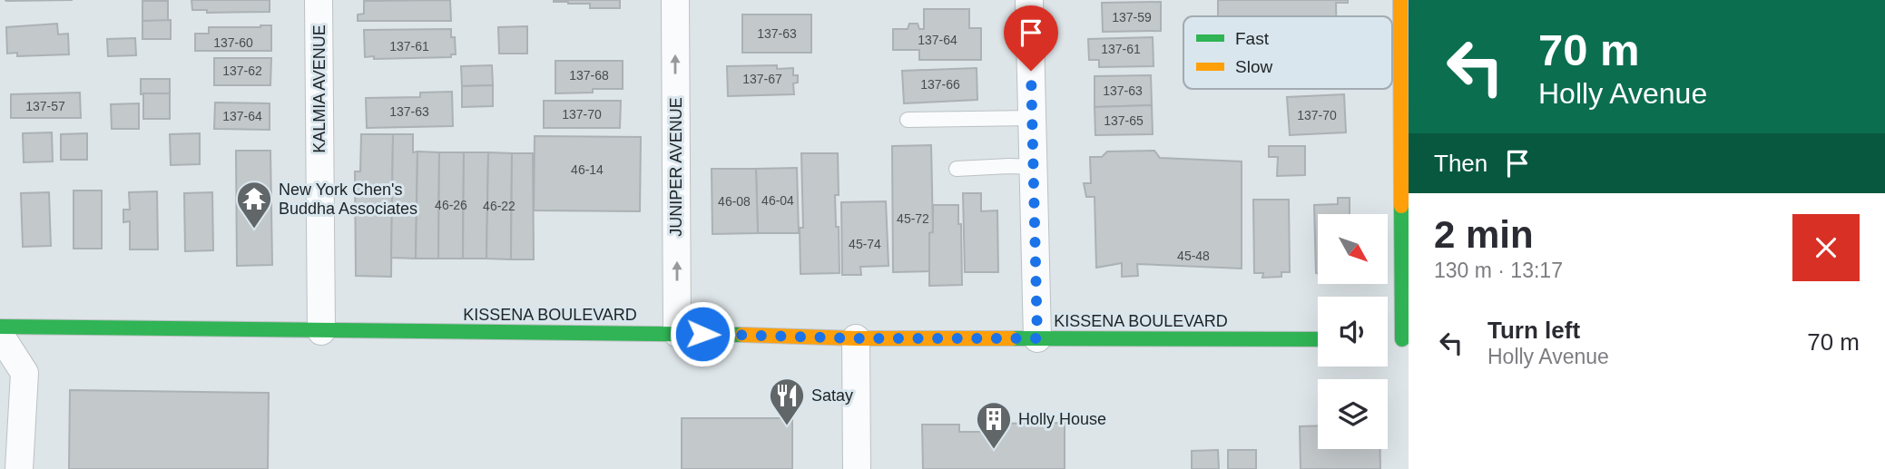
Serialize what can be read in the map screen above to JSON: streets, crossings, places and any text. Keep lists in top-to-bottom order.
{
  "streets": {
    "main road": ["KISSENA BOULEVARD"],
    "street": ["KALMIA AVENUE", "JUNIPER AVENUE"]
  },
  "crossings": [
    ["KALMIA AVENUE", "KISSENA BOULEVARD"],
    ["JUNIPER AVENUE", "KISSENA BOULEVARD"]
  ],
  "one_way": ["JUNIPER AVENUE"],
  "places": {
    "temple": ["New York Chen's Buddha Associates"],
    "restaurant": ["Satay"],
    "building": ["Holly House"]
  },
  "house_numbers": [
    "137-59",
    "137-63",
    "137-64",
    "137-60",
    "137-61",
    "137-61",
    "137-62",
    "137-68",
    "137-67",
    "137-66",
    "137-63",
    "137-57",
    "137-63",
    "137-70",
    "137-70",
    "137-64",
    "137-65",
    "46-14",
    "46-04",
    "46-08",
    "46-26",
    "46-22",
    "45-72",
    "45-74",
    "45-48"
  ],
  "legend": ["Fast", "Slow"],
  "north": "bottom right",
  "page": {
    "turn": ["70 m", "Holly Avenue"],
    "then": "Then",
    "heading": ["2 min", "130 m · 13:17"],
    "list": [
      {
        "name": "Turn left",
        "note": "Holly Avenue",
        "value": "70 m"
      }
    ]
  }
}
